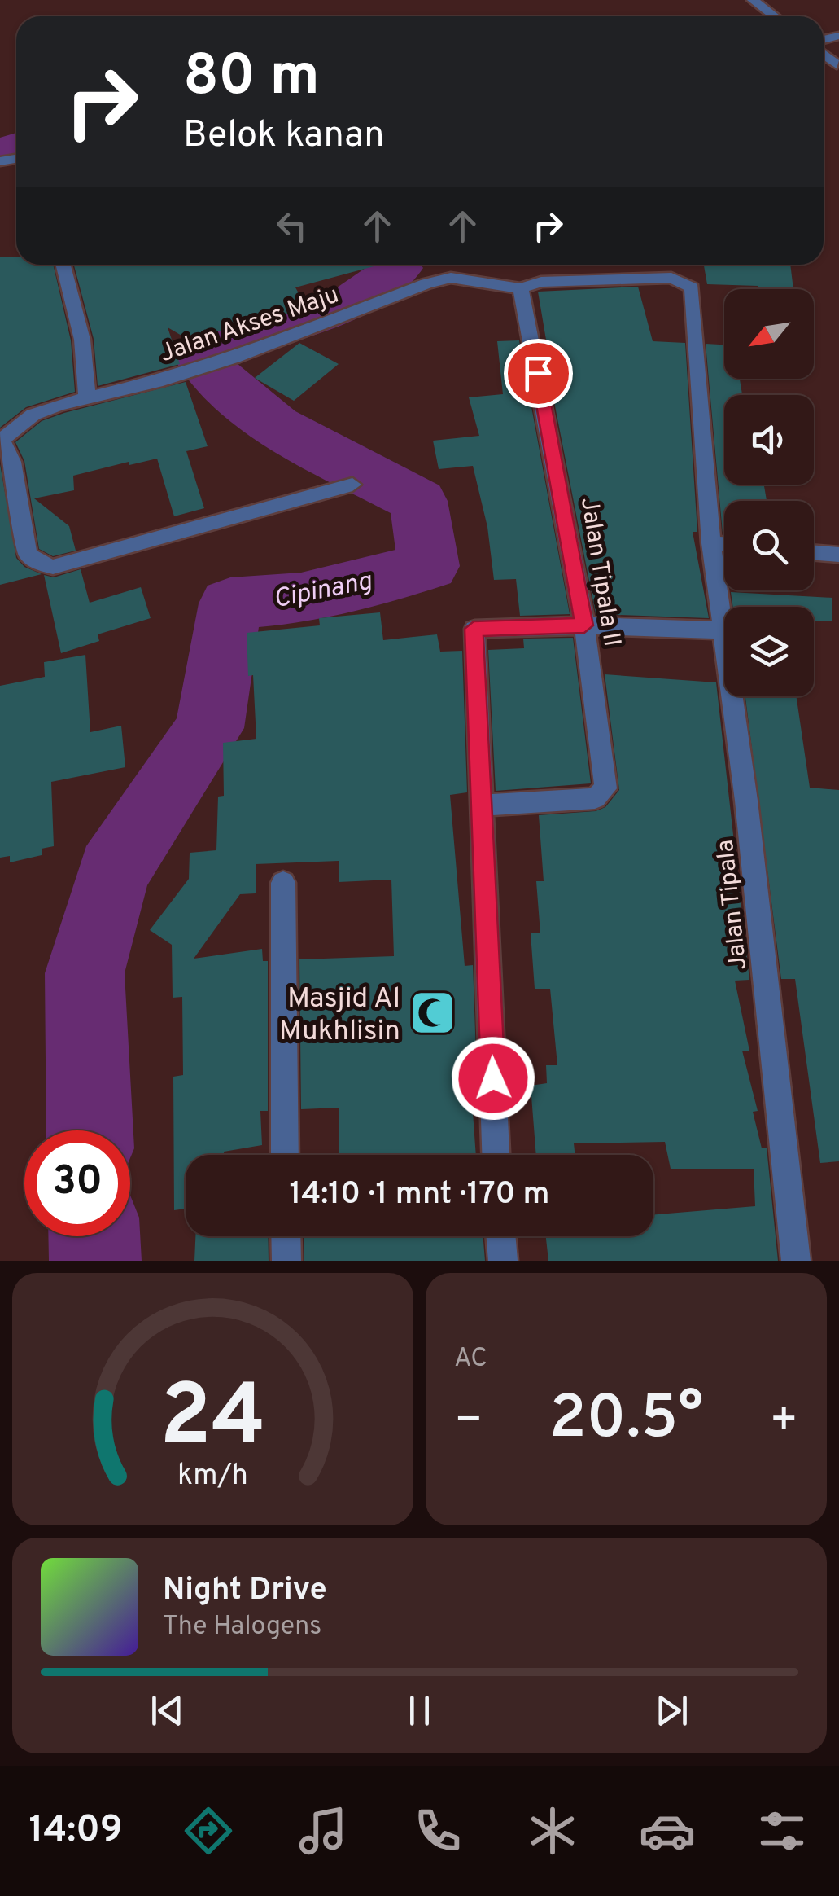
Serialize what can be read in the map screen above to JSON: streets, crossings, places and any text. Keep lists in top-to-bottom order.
{
  "streets": {
    "street": ["Jalan Akses Maju", "Jalan Tipala II", "Jalan Tipala"]
  },
  "crossings": [
    ["Jalan Akses Maju", "Jalan Tipala II"],
    ["Jalan Akses Maju", "Jalan Tipala"],
    ["Jalan Tipala II", "Jalan Tipala"]
  ],
  "water": ["Cipinang"],
  "places": {
    "mosque": ["Masjid Al Mukhlisin"]
  },
  "north": "bottom left",
  "page": {
    "turn": ["80 m", "Belok kanan"],
    "limit": "30",
    "trip": "14:10 · 1 mnt · 170 m",
    "tile": "AC",
    "heat": ["−", "20.5°", "+"],
    "song": ["Night Drive", "The Halogens"],
    "tabs": "14:09",
    "gauge": ["24", "km/h"]
  }
}
